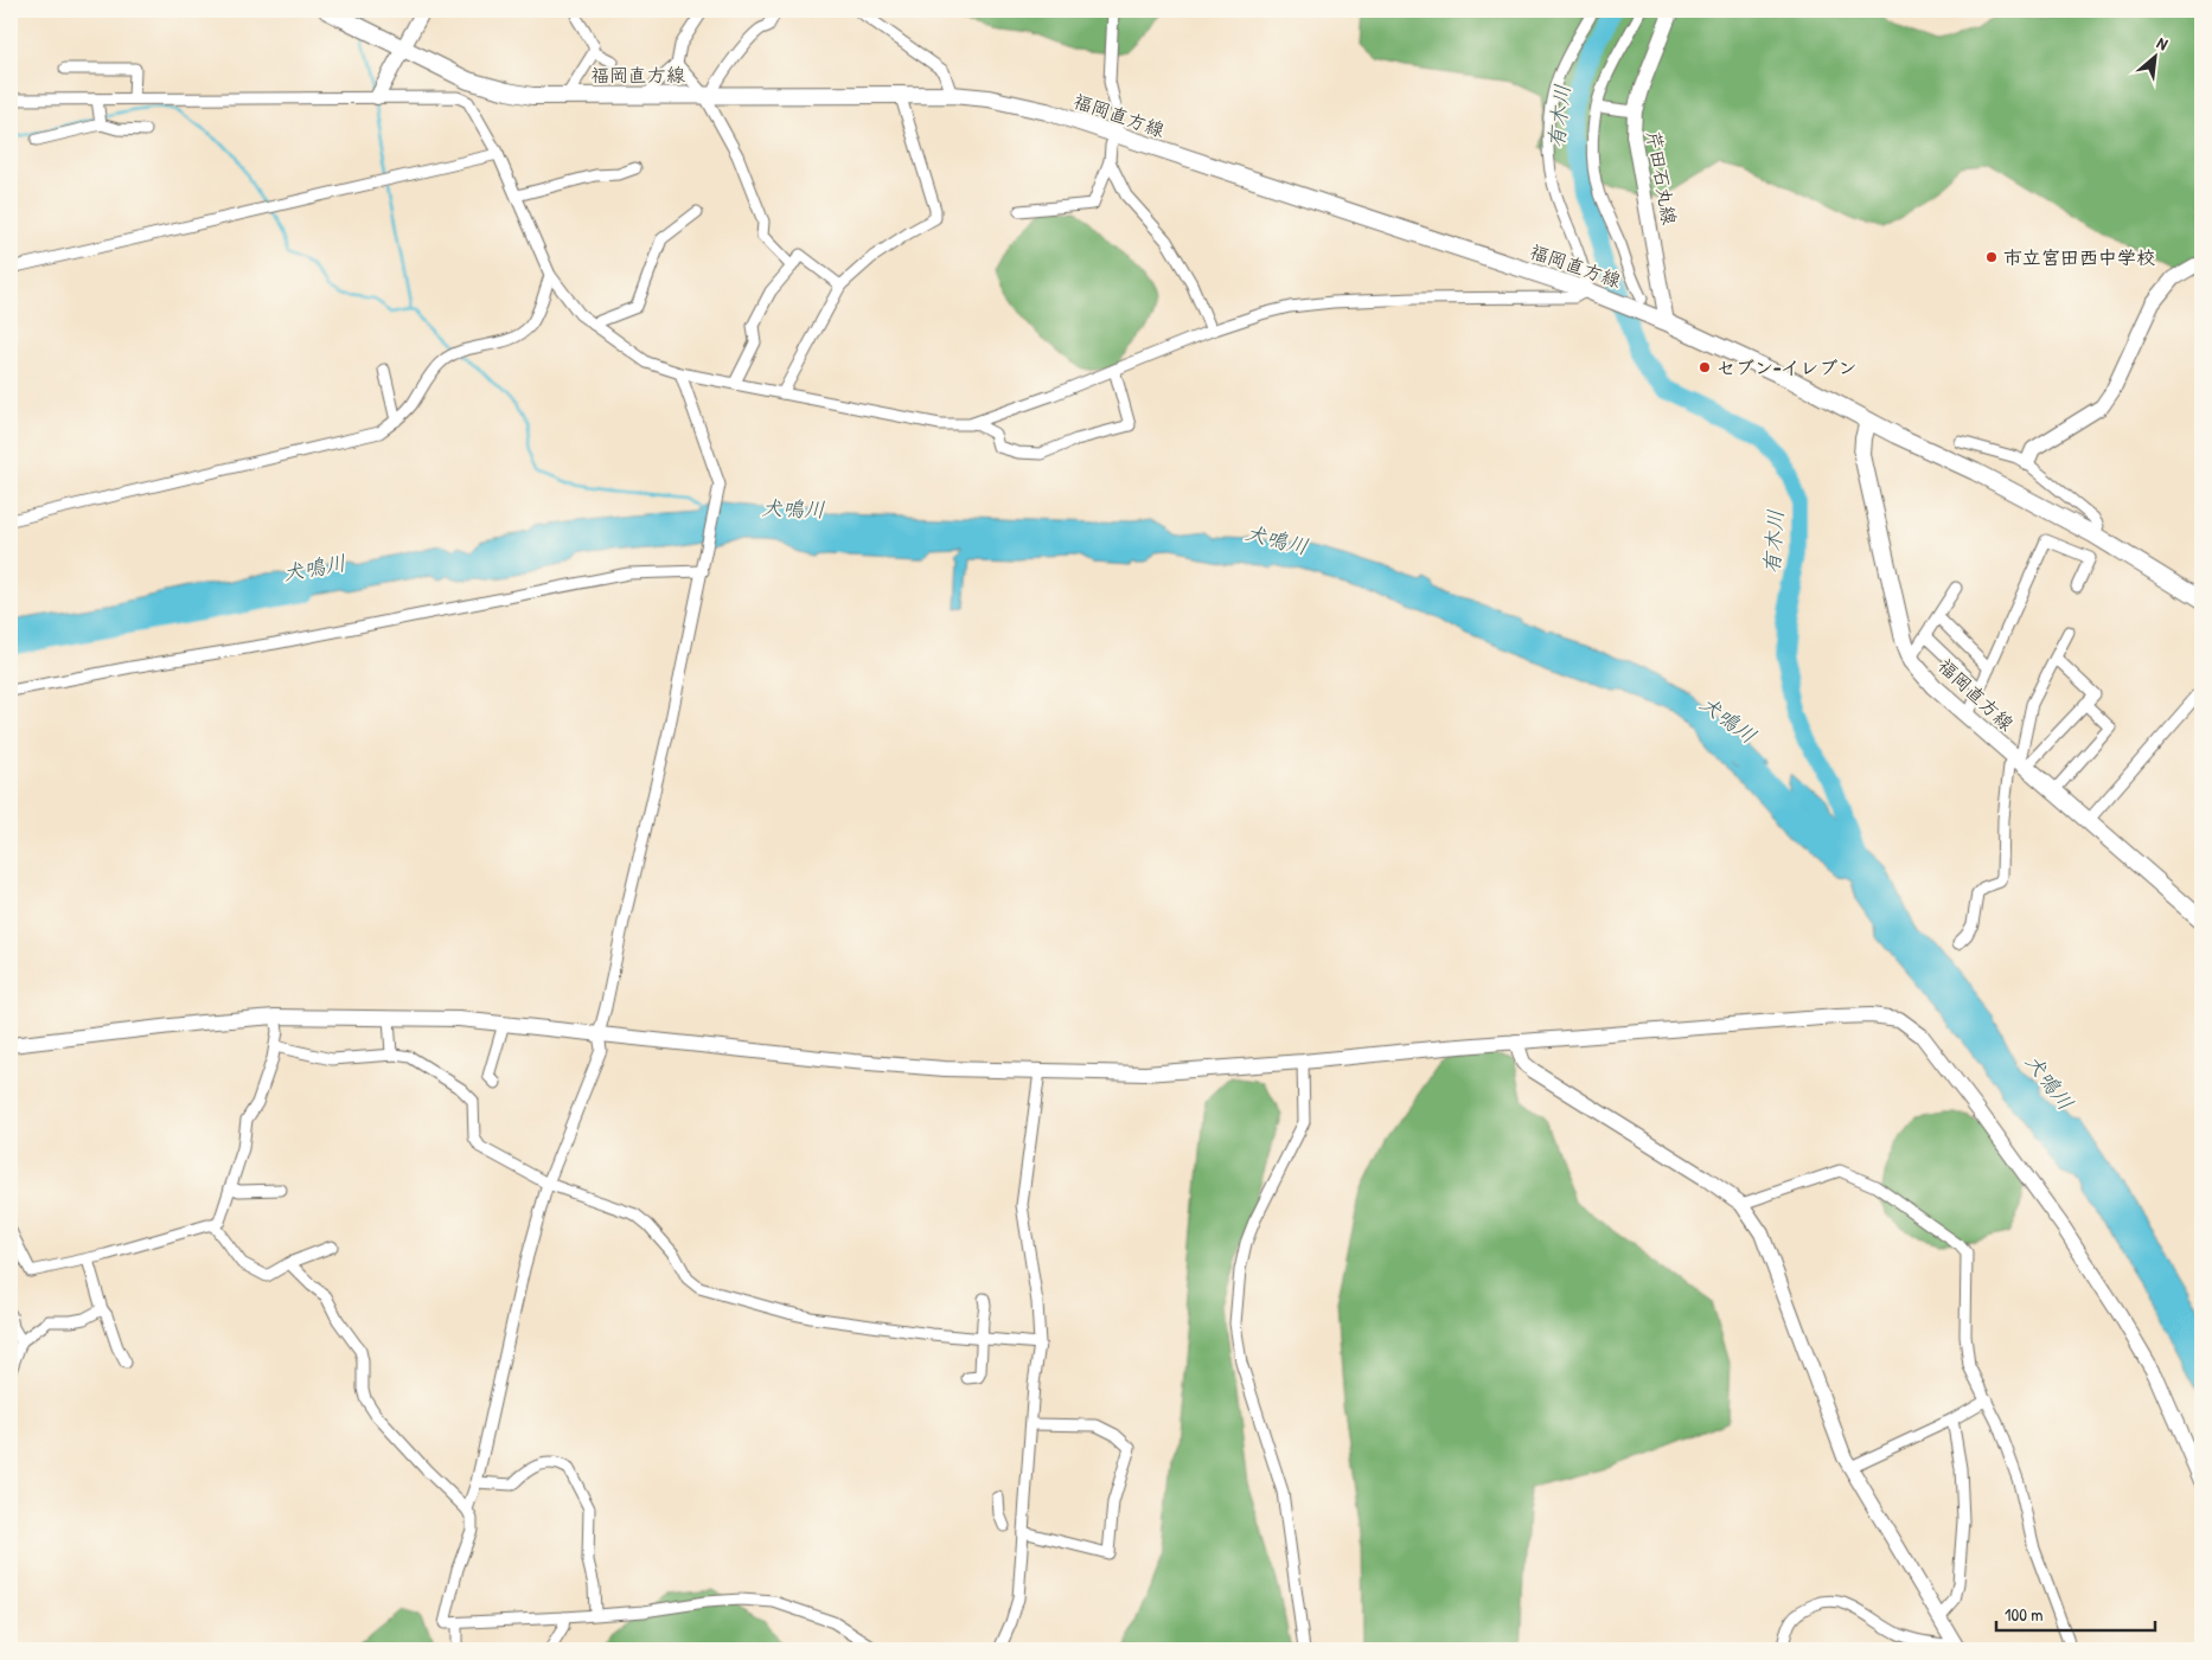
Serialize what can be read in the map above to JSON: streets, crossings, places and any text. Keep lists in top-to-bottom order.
{
  "streets": {
    "main road": ["福岡直方線"],
    "street": ["芹田石丸線"]
  },
  "crossings": [
    ["福岡直方線", "芹田石丸線"]
  ],
  "water": ["有木川", "犬鳴川"],
  "places": ["市立宮田西中学校", "セブン-イレブン"],
  "scale_bar": "100 m",
  "north": "top right"
}
